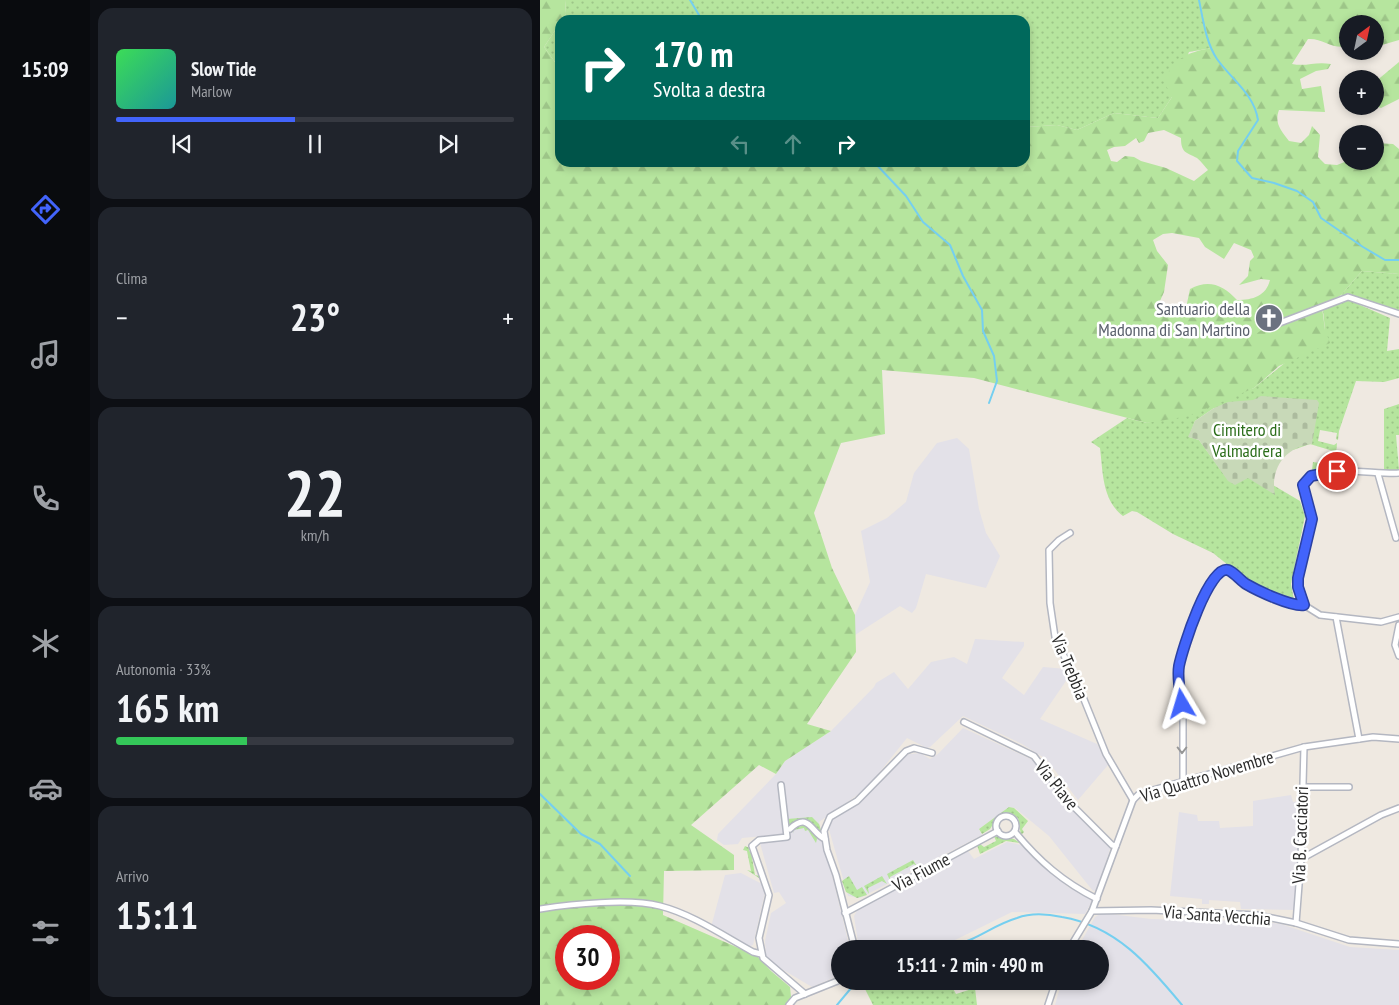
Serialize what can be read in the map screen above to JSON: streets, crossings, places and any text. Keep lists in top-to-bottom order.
{
  "streets": {
    "street": [
      "Via Trebbia",
      "Via Quattro Novembre",
      "Via Piave",
      "Via B. Cacciatori",
      "Via Fiume",
      "Via Santa Vecchia"
    ]
  },
  "crossings": [
    ["Via Trebbia", "Via Quattro Novembre"],
    ["Via Quattro Novembre", "Via Piave"],
    ["Via Quattro Novembre", "Via B. Cacciatori"],
    ["Via Quattro Novembre", "Via Santa Vecchia"],
    ["Via B. Cacciatori", "Via Santa Vecchia"]
  ],
  "parks": ["Cimitero di Valmadrera"],
  "places": {
    "church": ["Santuario della Madonna di San Martino"]
  },
  "north": "top right",
  "page": {
    "tabs": "15:09",
    "map_buttons": ["+", "−"],
    "turn": ["170 m", "Svolta a destra"],
    "song": ["Slow Tide", "Marlow"],
    "tile": [
      "Clima",
      ["22", "km/h"],
      ["Autonomia · 33%", "165 km"],
      ["Arrivo", "15:11"]
    ],
    "heat": ["−", "23°", "+"],
    "limit": "30",
    "trip": "15:11 · 2 min · 490 m"
  }
}
